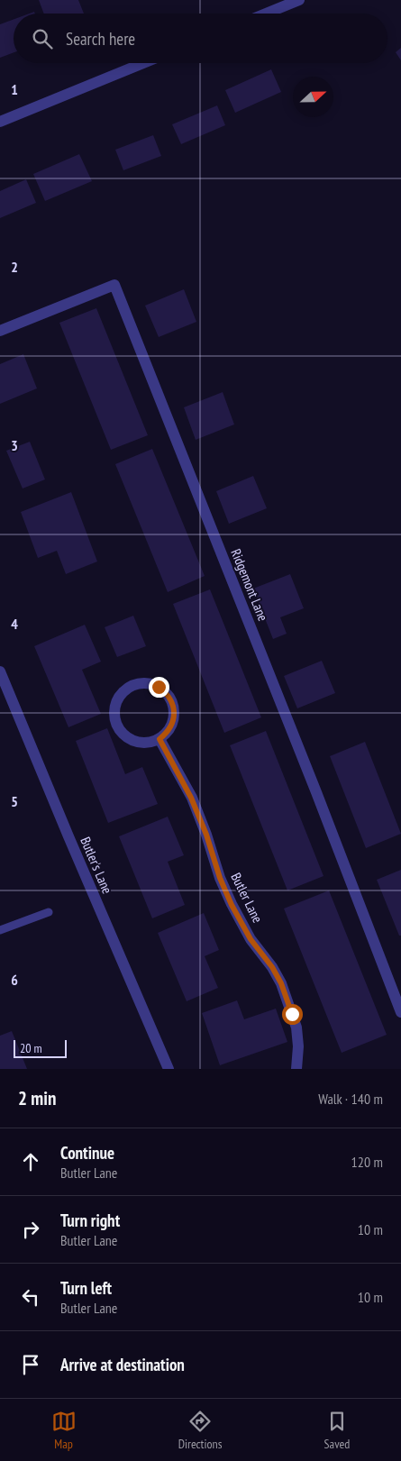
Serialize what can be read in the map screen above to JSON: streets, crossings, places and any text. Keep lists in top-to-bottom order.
{
  "streets": {
    "street": ["Ridgemont Lane", "Butler's Lane", "Butler Lane"]
  },
  "scale_bar": "20 m",
  "north": "right",
  "page": {
    "search": "Search here",
    "scale": "20 m",
    "heading": ["2 min", "Walk · 140 m"],
    "list": [
      ["Continue", "Butler Lane", "120 m"],
      ["Turn right", "Butler Lane", "10 m"],
      ["Turn left", "Butler Lane", "10 m"],
      "Arrive at destination"
    ],
    "nav": ["Map", "Directions", "Saved"]
  },
  "grid": {
    "rows": [
      "1",
      "2",
      "3",
      "4",
      "5",
      "6"
    ]
  }
}
